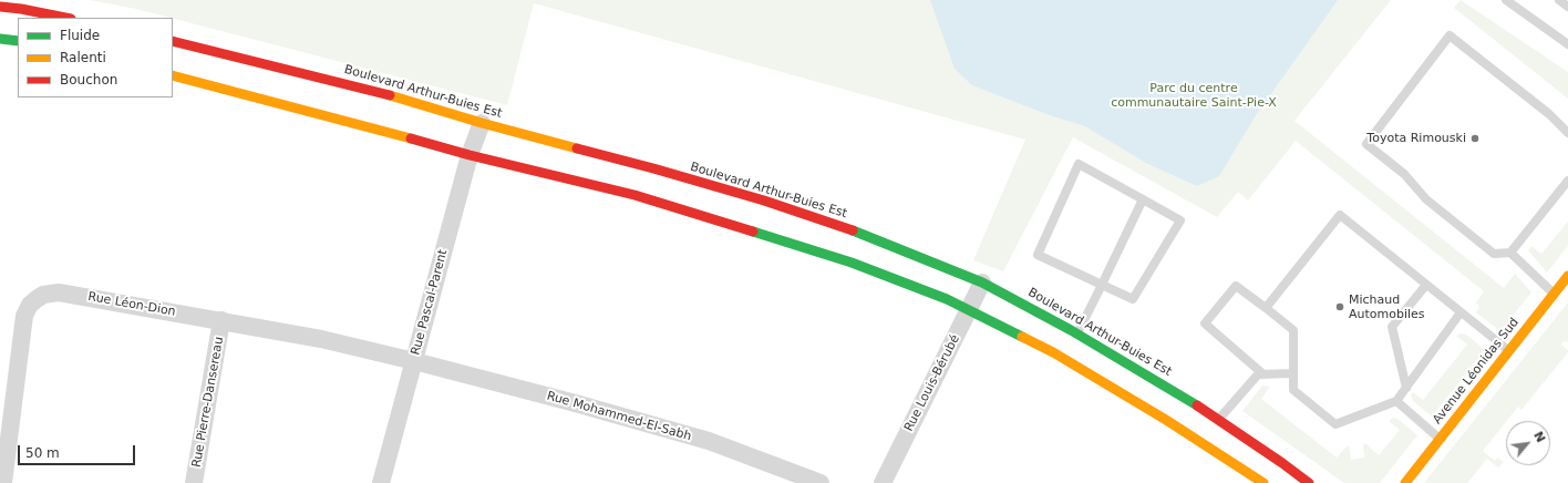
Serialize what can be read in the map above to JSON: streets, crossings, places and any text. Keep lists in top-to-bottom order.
{
  "streets": {
    "street": [
      "Boulevard Arthur-Buies Est",
      "Rue Pascal-Parent",
      "Rue Léon-Dion",
      "Avenue Léonidas Sud",
      "Rue Louis-Bérubé",
      "Rue Pierre-Dansereau",
      "Rue Mohammed-El-Sabh"
    ]
  },
  "crossings": [
    ["Boulevard Arthur-Buies Est", "Rue Pascal-Parent"],
    ["Boulevard Arthur-Buies Est", "Rue Louis-Bérubé"],
    ["Rue Pascal-Parent", "Rue Léon-Dion"],
    ["Rue Pascal-Parent", "Rue Mohammed-El-Sabh"],
    ["Rue Léon-Dion", "Rue Pierre-Dansereau"],
    ["Rue Léon-Dion", "Rue Mohammed-El-Sabh"]
  ],
  "parks": ["Parc du centre communautaire Saint-Pie-X"],
  "places": ["Toyota Rimouski", "Michaud Automobiles"],
  "legend": ["Fluide", "Ralenti", "Bouchon"],
  "scale_bar": "50 m",
  "north": "top right"
}
